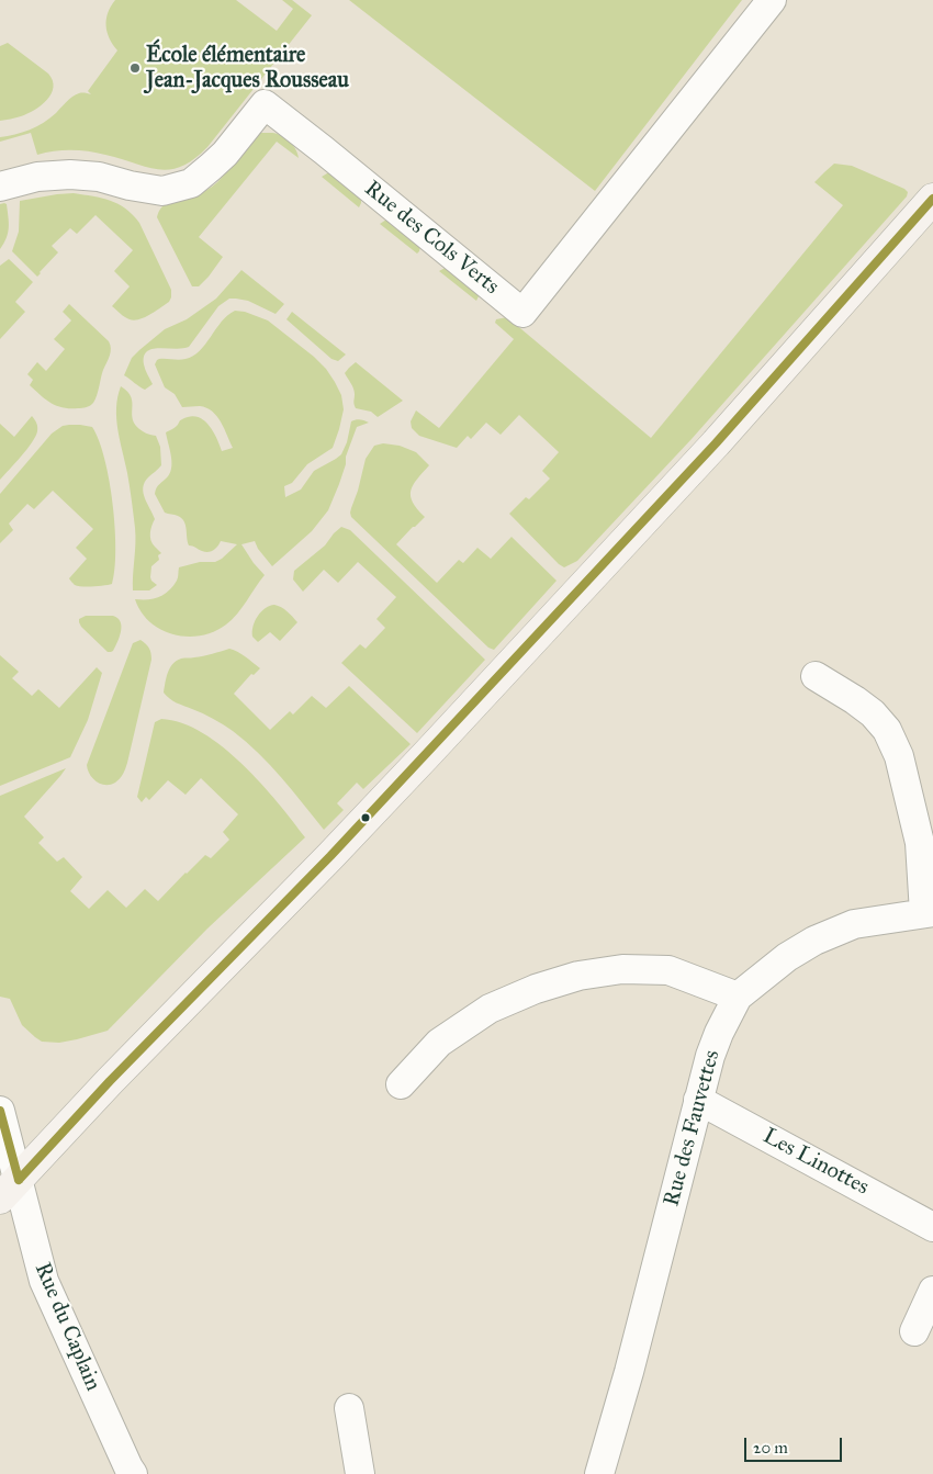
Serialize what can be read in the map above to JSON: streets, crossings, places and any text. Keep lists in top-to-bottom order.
{
  "streets": {
    "street": [
      "Rue des Cols Verts",
      "Rue des Fauvettes",
      "Les Linottes",
      "Rue du Caplain"
    ]
  },
  "crossings": [
    ["Rue des Fauvettes", "Les Linottes"]
  ],
  "places": ["École élémentaire Jean-Jacques Rousseau"],
  "scale_bar": "20 m"
}
